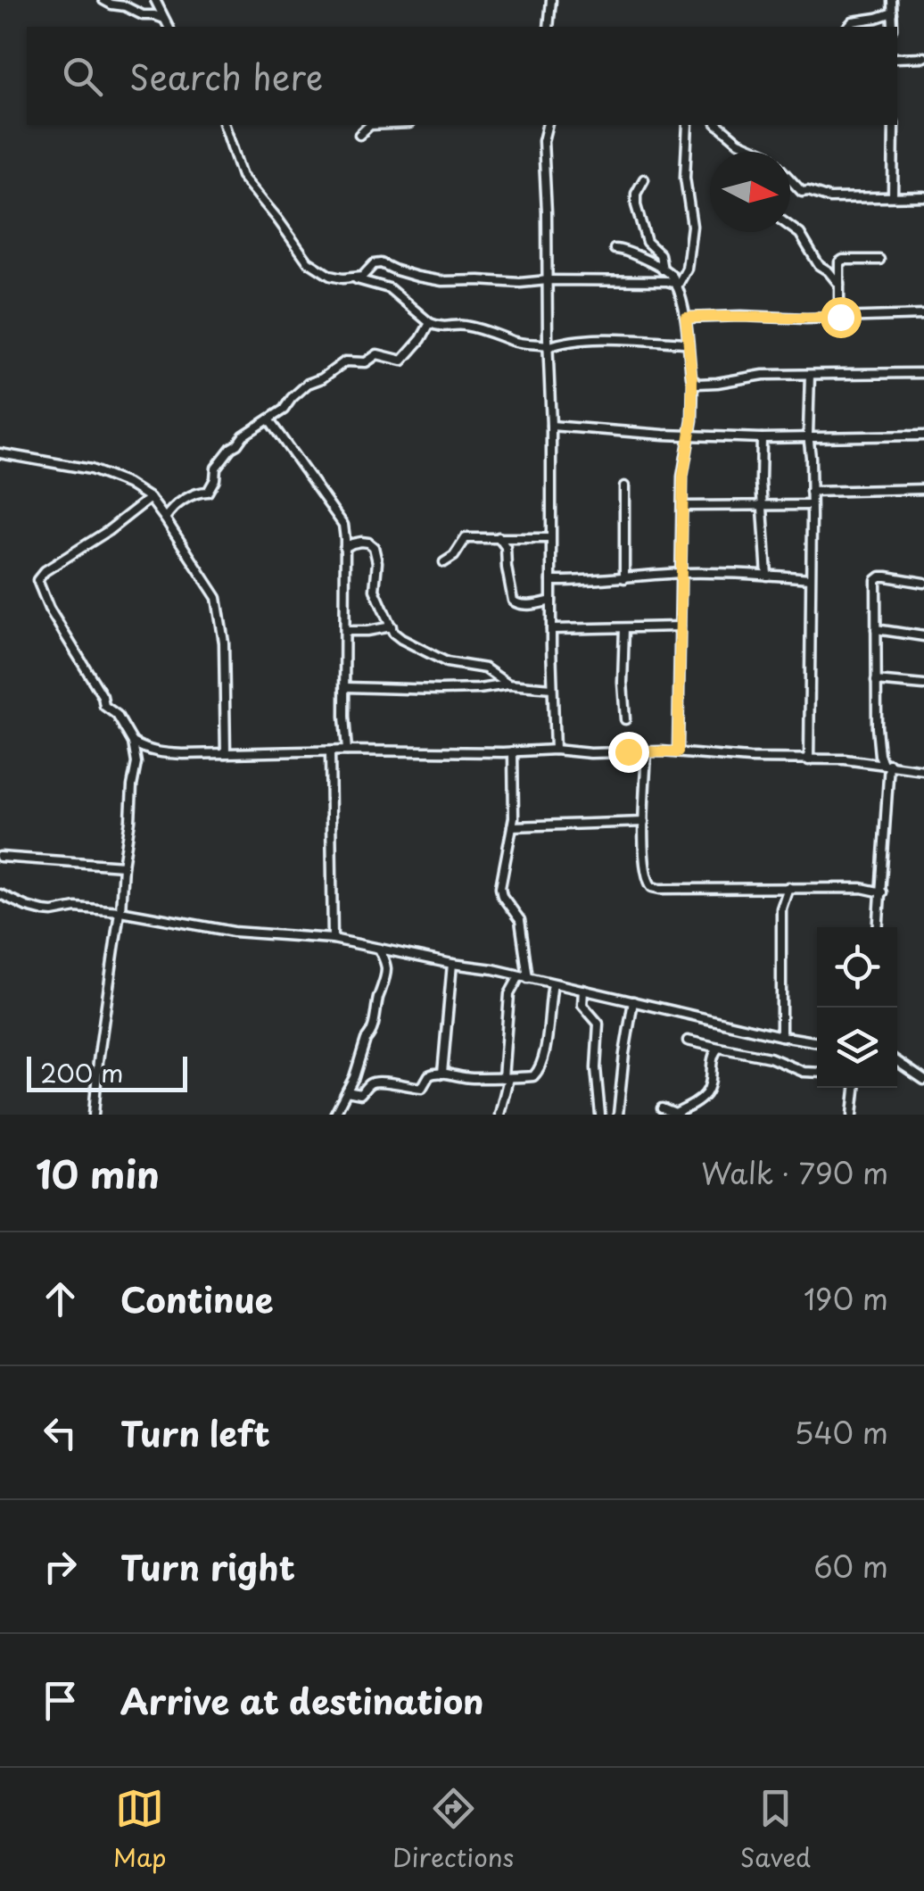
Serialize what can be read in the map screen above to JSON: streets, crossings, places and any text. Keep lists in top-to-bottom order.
{
  "scale_bar": "200 m",
  "north": "right",
  "page": {
    "search": "Search here",
    "scale": "200 m",
    "heading": ["10 min", "Walk · 790 m"],
    "list": [
      ["Continue", "190 m"],
      ["Turn left", "540 m"],
      ["Turn right", "60 m"],
      "Arrive at destination"
    ],
    "nav": ["Map", "Directions", "Saved"]
  }
}
